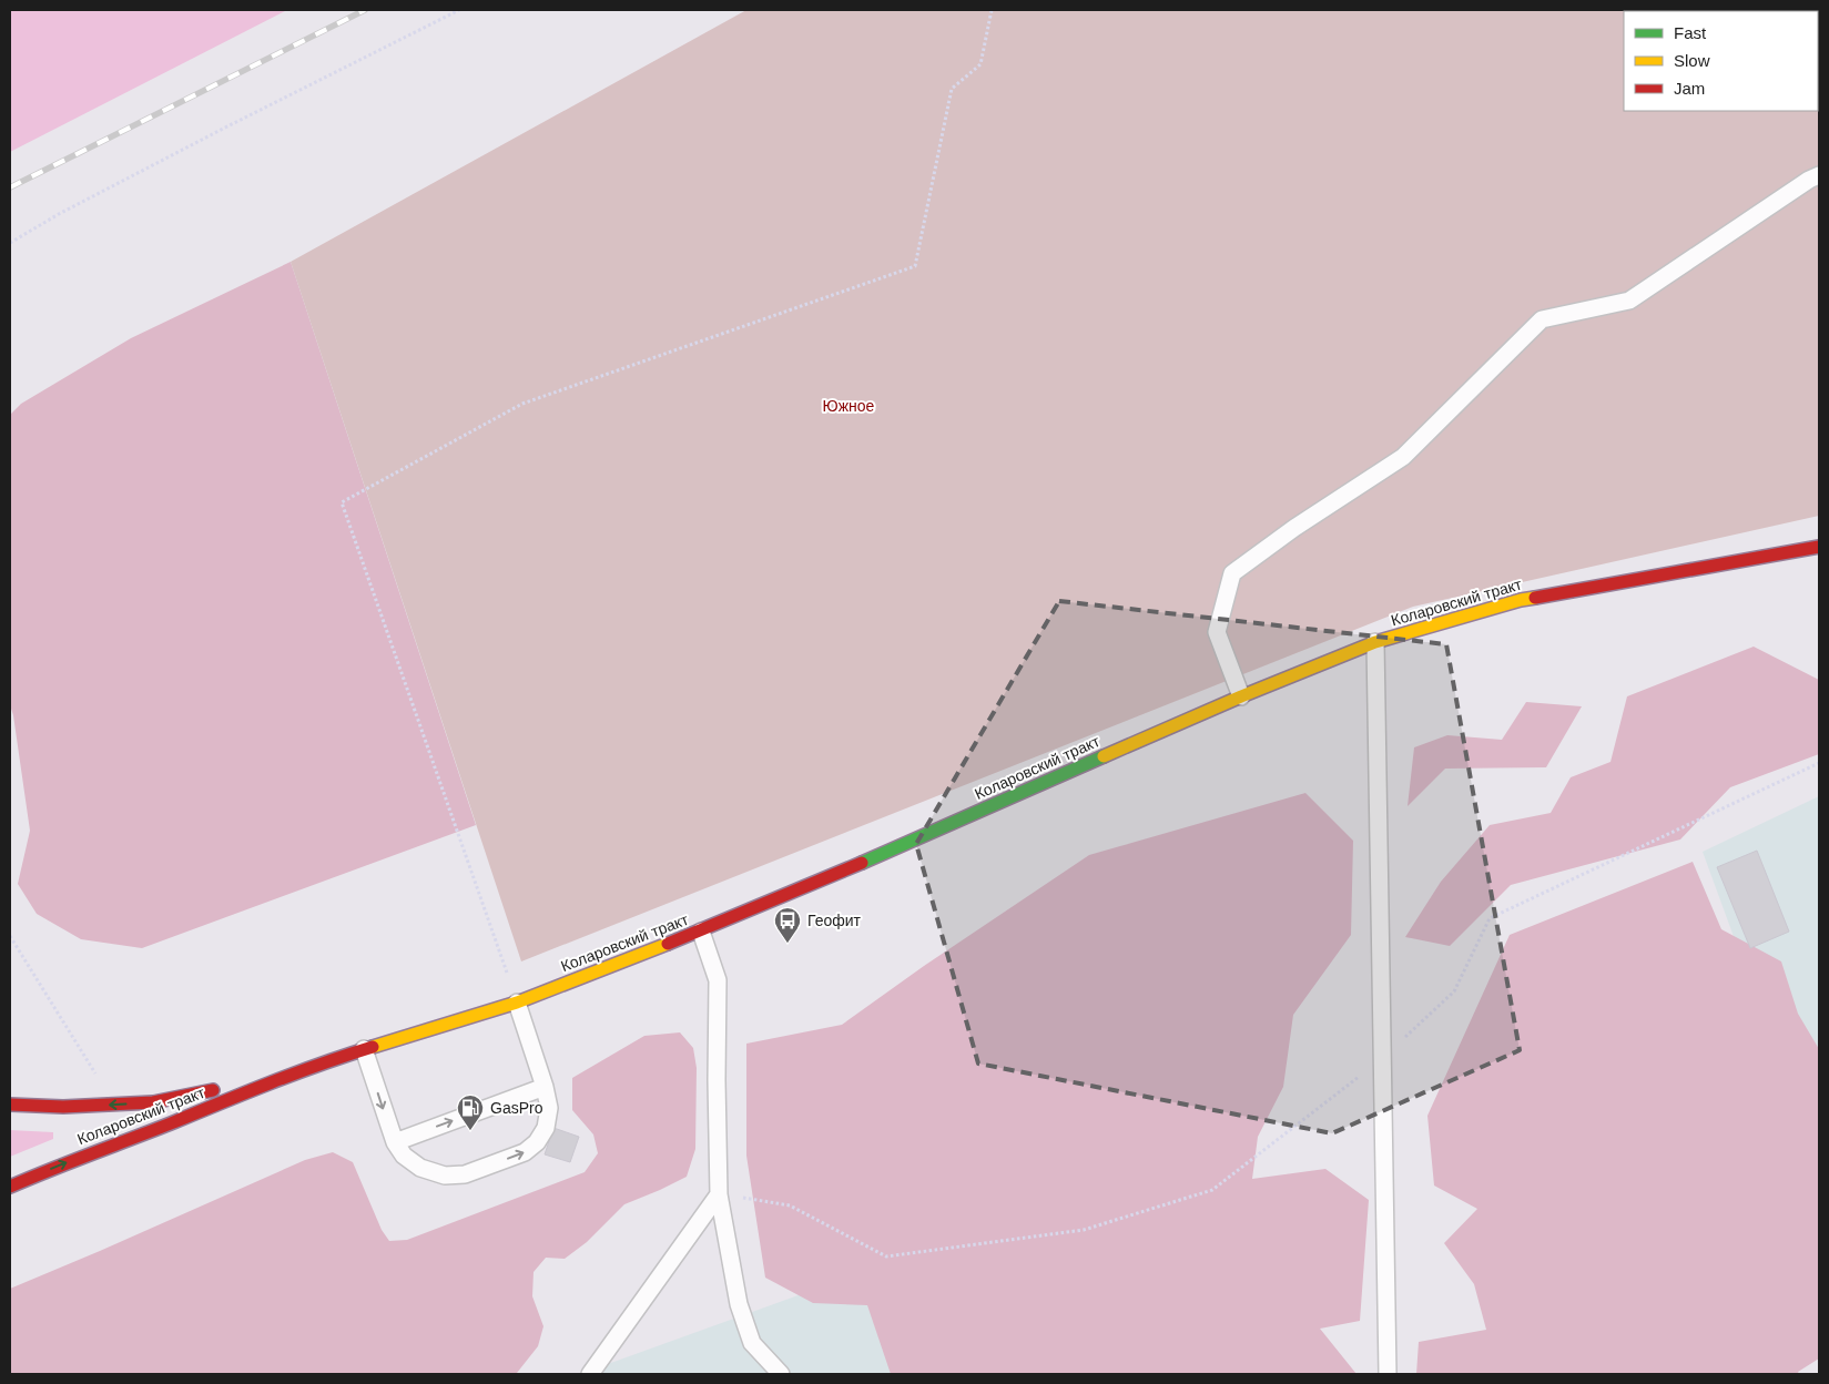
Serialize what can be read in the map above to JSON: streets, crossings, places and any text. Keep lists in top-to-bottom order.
{
  "streets": {
    "main road": ["Коларовский тракт"]
  },
  "parks": ["Южное"],
  "places": {
    "bus stop": ["Геофит"],
    "fuel station": ["GasPro"]
  },
  "legend": ["Fast", "Slow", "Jam"]
}
